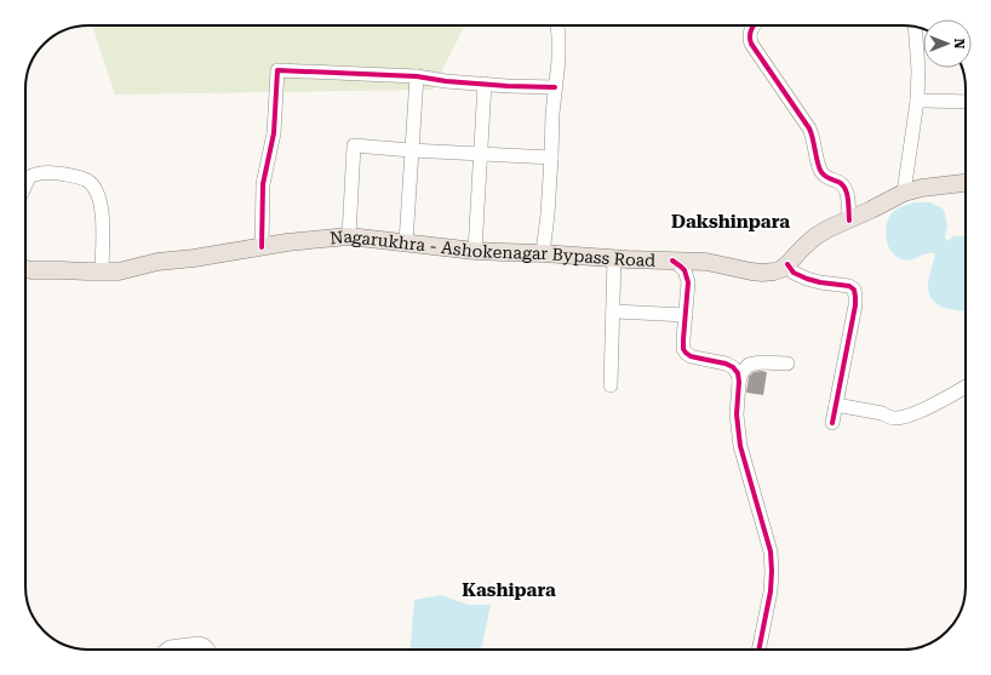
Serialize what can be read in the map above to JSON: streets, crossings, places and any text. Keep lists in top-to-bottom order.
{
  "streets": {
    "main road": ["Nagarukhra - Ashokenagar Bypass Road"]
  },
  "districts": ["Dakshinpara", "Kashipara"],
  "north": "right"
}
